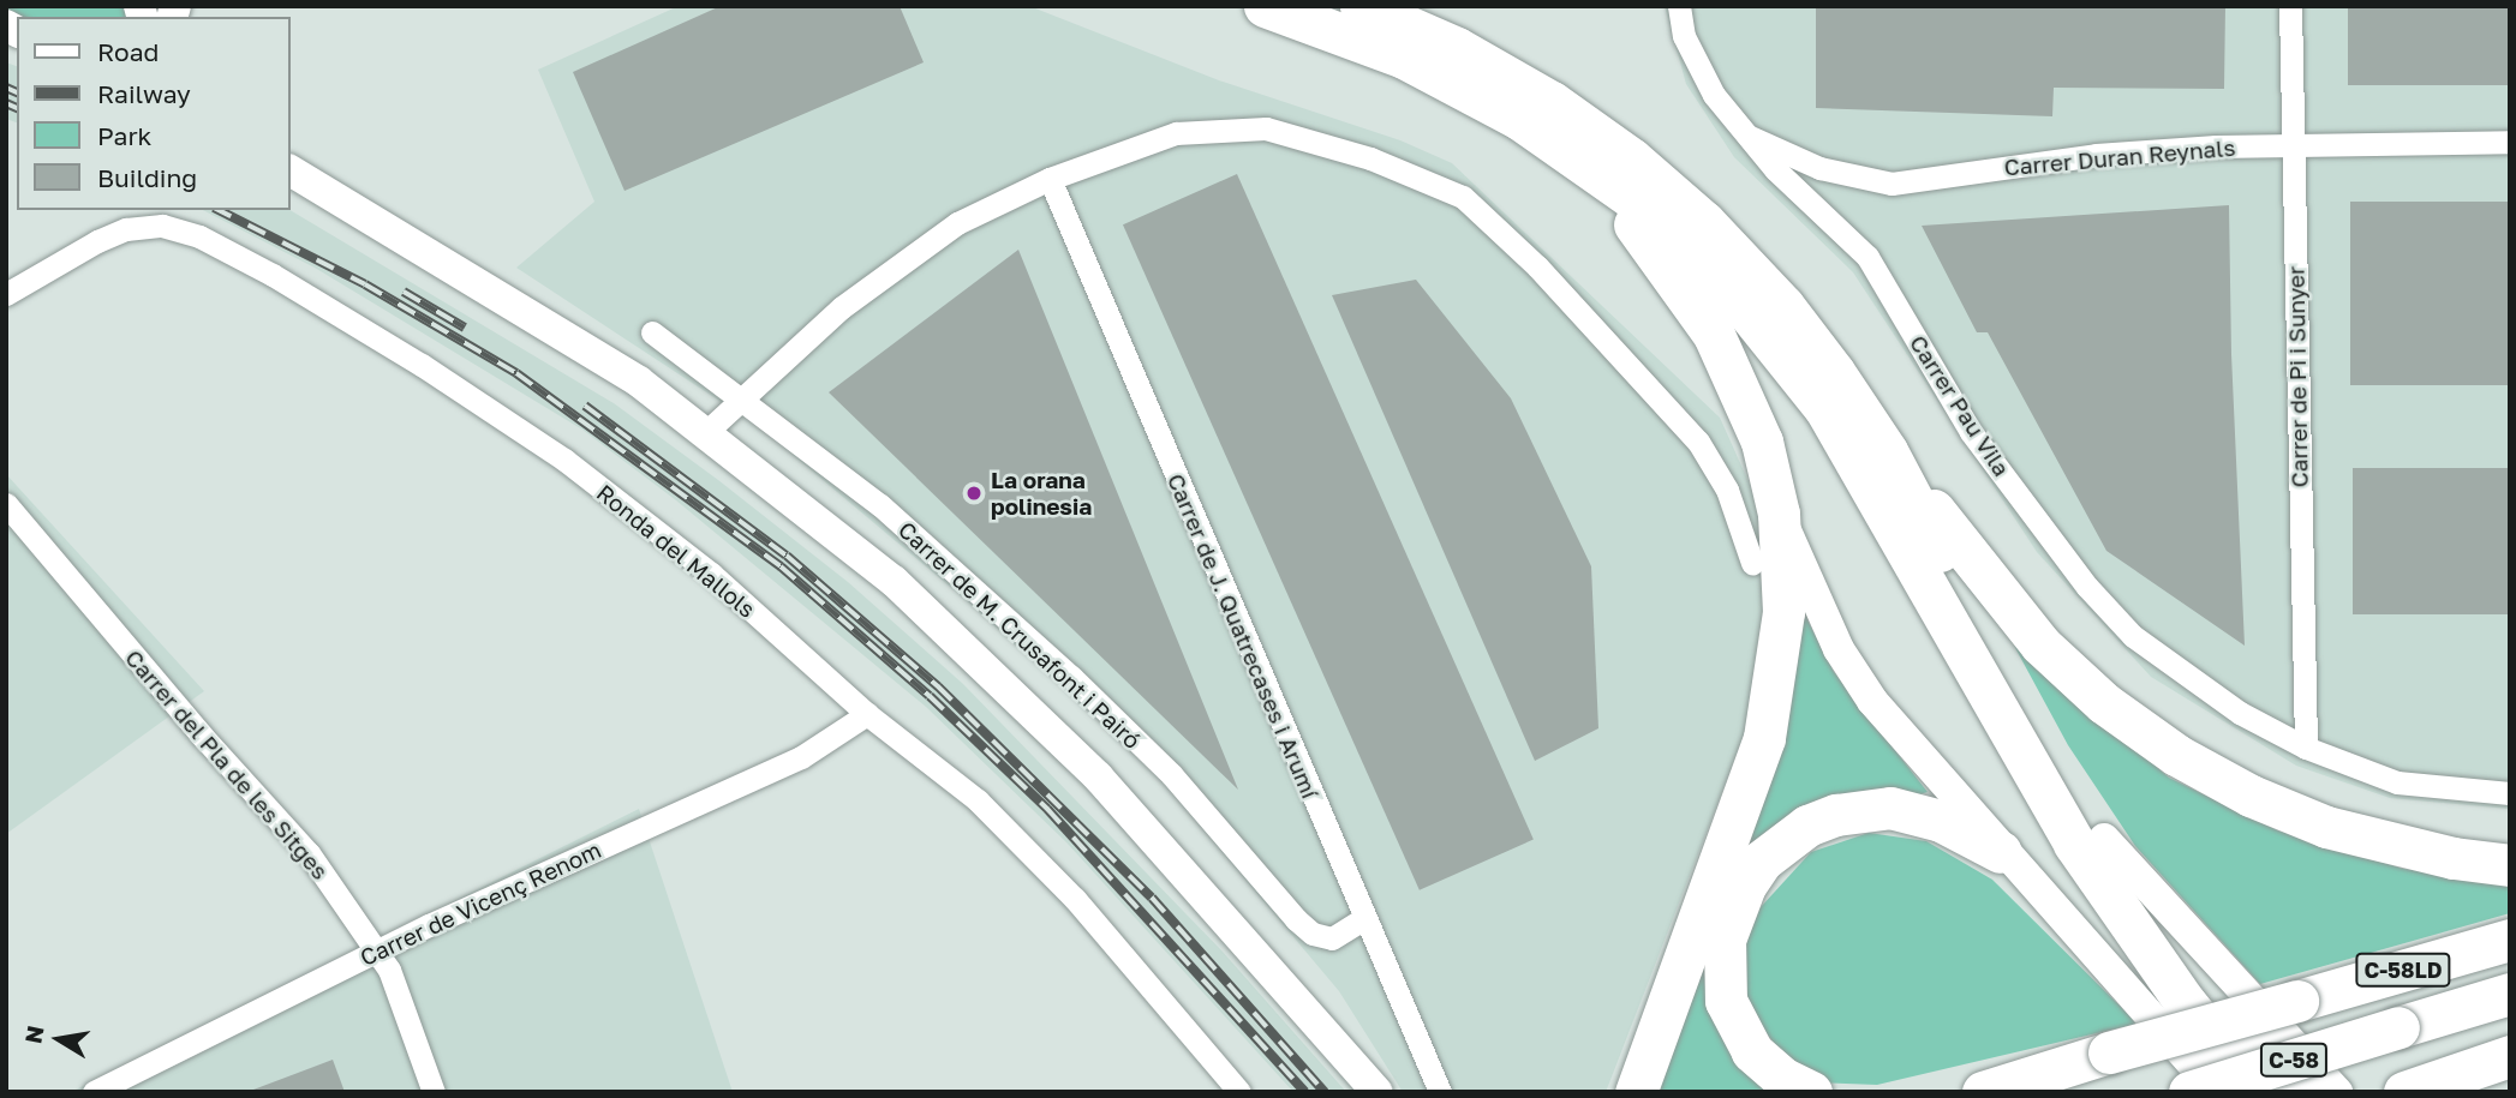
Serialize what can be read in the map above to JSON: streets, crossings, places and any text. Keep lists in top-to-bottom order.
{
  "streets": {
    "highway": ["C-58LD", "C-58"],
    "street": [
      "Carrer Duran Reynals",
      "Carrer de Pi i Sunyer",
      "Carrer Pau Vila",
      "Ronda del Mallols",
      "Carrer de M. Crusafont i Pairó",
      "Carrer de J. Quatrecases i Arumí",
      "Carrer del Pla de les Sitges",
      "Carrer de Vicenç Renom"
    ]
  },
  "crossings": [
    ["Carrer Duran Reynals", "Carrer de Pi i Sunyer"],
    ["Carrer Duran Reynals", "Carrer Pau Vila"],
    ["Carrer de Pi i Sunyer", "Carrer Pau Vila"],
    ["Ronda del Mallols", "Carrer de Vicenç Renom"],
    ["Carrer de M. Crusafont i Pairó", "Carrer de J. Quatrecases i Arumí"],
    ["Carrer del Pla de les Sitges", "Carrer de Vicenç Renom"]
  ],
  "places": ["La orana polinesia"],
  "legend": [
    "Road",
    "Railway",
    "Park",
    "Building"
  ],
  "north": "left"
}
